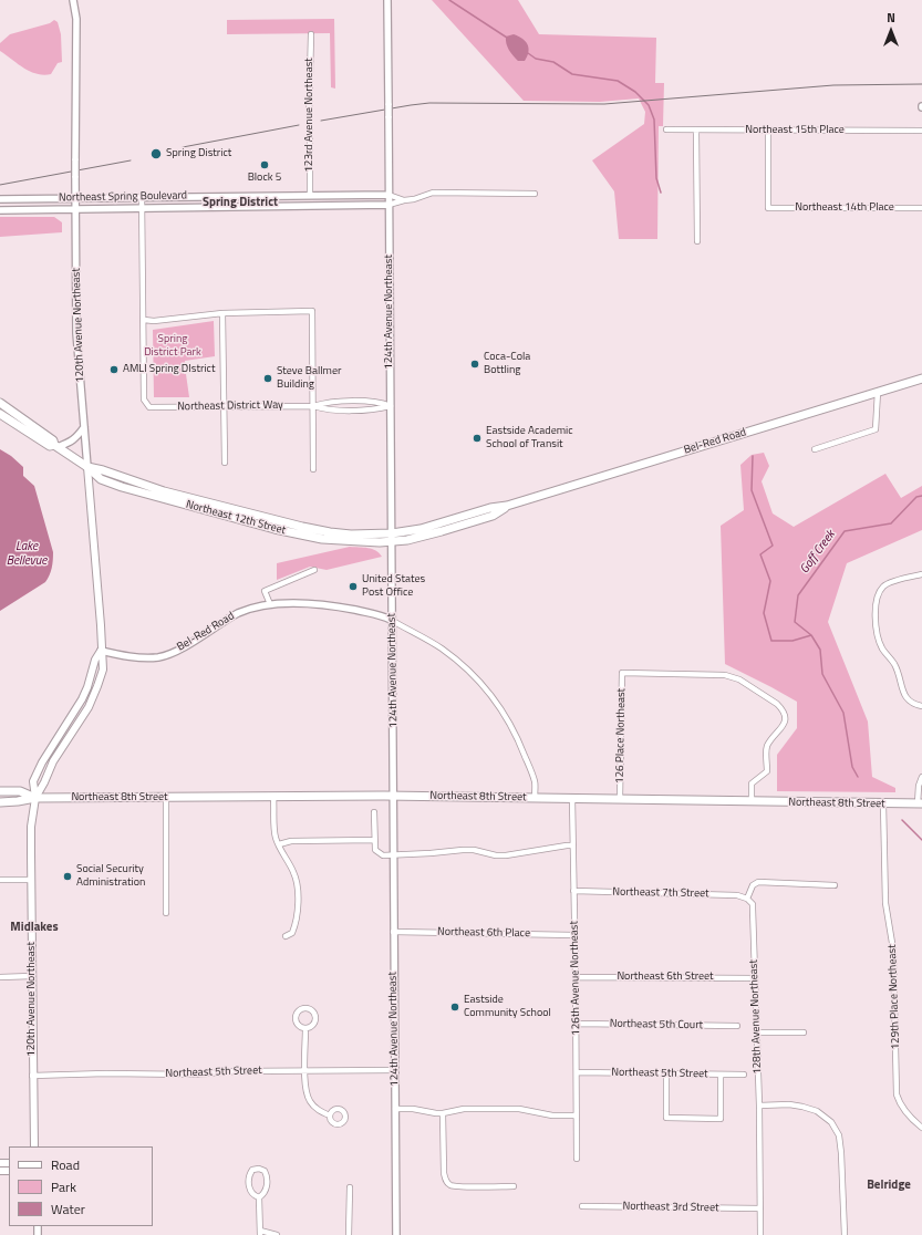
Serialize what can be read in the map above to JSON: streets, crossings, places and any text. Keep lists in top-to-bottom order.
{
  "streets": {
    "main road": [
      "120th Avenue Northeast",
      "Bel-Red Road",
      "Northeast 12th Street",
      "Northeast 8th Street"
    ],
    "street": [
      "123rd Avenue Northeast",
      "Northeast 15th Place",
      "Northeast Spring Boulevard",
      "Northeast 14th Place",
      "124th Avenue Northeast",
      "Northeast District Way",
      "126 Place Northeast",
      "Northeast 7th Street",
      "Northeast 6th Place",
      "Northeast 6th Street",
      "126th Avenue Northeast",
      "129th Place Northeast",
      "128th Avenue Northeast",
      "Northeast 5th Court",
      "Northeast 5th Street",
      "Northeast 3rd Street"
    ]
  },
  "crossings": [
    ["123rd Avenue Northeast", "Northeast Spring Boulevard"],
    ["Northeast 15th Place", "Northeast 14th Place"],
    ["Northeast Spring Boulevard", "124th Avenue Northeast"],
    ["Northeast Spring Boulevard", "120th Avenue Northeast"],
    ["124th Avenue Northeast", "Northeast District Way"],
    ["124th Avenue Northeast", "Bel-Red Road"],
    ["124th Avenue Northeast", "Northeast 12th Street"],
    ["124th Avenue Northeast", "Northeast 8th Street"],
    ["124th Avenue Northeast", "Northeast 6th Place"],
    ["124th Avenue Northeast", "Northeast 5th Street"],
    ["120th Avenue Northeast", "Bel-Red Road"],
    ["120th Avenue Northeast", "Northeast 12th Street"],
    ["120th Avenue Northeast", "Northeast 8th Street"],
    ["120th Avenue Northeast", "Northeast 5th Street"],
    ["Bel-Red Road", "Northeast 12th Street"],
    ["126 Place Northeast", "Northeast 8th Street"],
    ["Northeast 8th Street", "126th Avenue Northeast"],
    ["Northeast 8th Street", "129th Place Northeast"],
    ["Northeast 7th Street", "126th Avenue Northeast"],
    ["Northeast 7th Street", "128th Avenue Northeast"],
    ["Northeast 6th Place", "126th Avenue Northeast"],
    ["Northeast 6th Street", "126th Avenue Northeast"],
    ["Northeast 6th Street", "128th Avenue Northeast"],
    ["126th Avenue Northeast", "Northeast 5th Court"],
    ["126th Avenue Northeast", "Northeast 5th Street"],
    ["128th Avenue Northeast", "Northeast 3rd Street"]
  ],
  "districts": ["Spring District", "Midlakes", "Belridge"],
  "water": ["Lake Bellevue", "Goff Creek"],
  "parks": ["Spring District Park"],
  "places": [
    "Spring District",
    "Block 5",
    "Coca-Cola Bottling",
    "AMLI Spring DIstrict",
    "Steve Ballmer Building",
    "Eastside Academic School of Transit",
    "United States Post Office",
    "Social Security Administration",
    "Eastside Community School"
  ],
  "legend": ["Road", "Park", "Water"],
  "north": "top"
}
